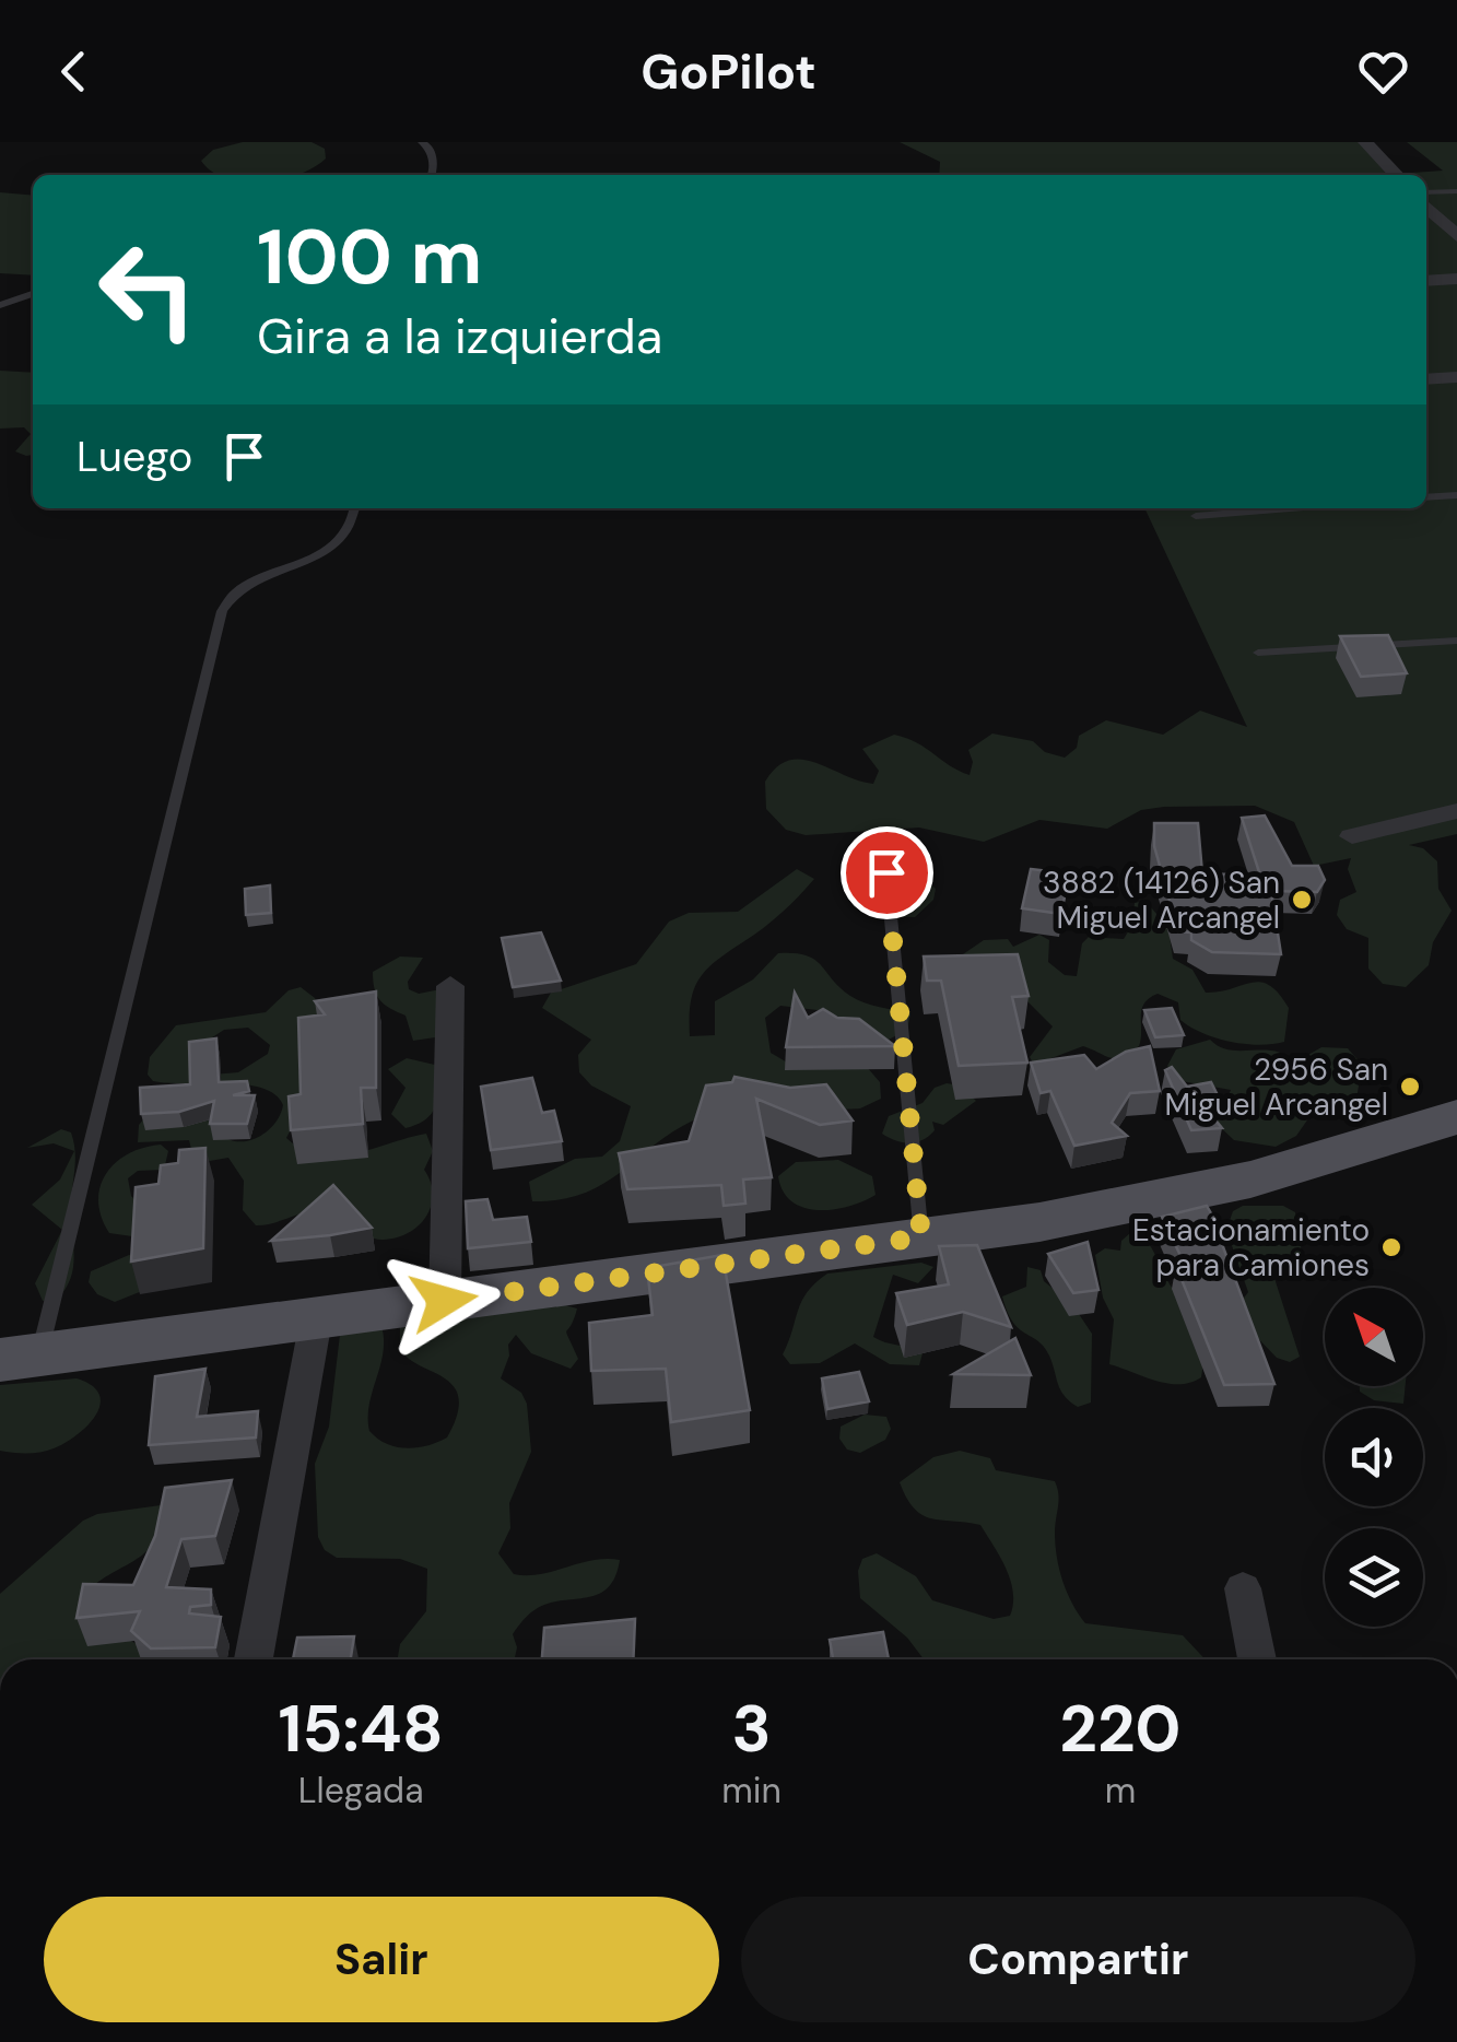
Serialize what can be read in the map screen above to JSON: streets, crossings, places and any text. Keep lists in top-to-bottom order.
{
  "places": ["3882 (14126) San Miguel Arcangel", "2956 San Miguel Arcangel", "Estacionamiento para Camiones"],
  "north": "top left",
  "page": {
    "header": "GoPilot",
    "turn": ["100 m", "Gira a la izquierda"],
    "then": "Luego",
    "eta": [
      "15:48",
      "Llegada",
      "3",
      "min",
      "220",
      "m"
    ],
    "buttons": ["Salir", "Compartir"]
  }
}
